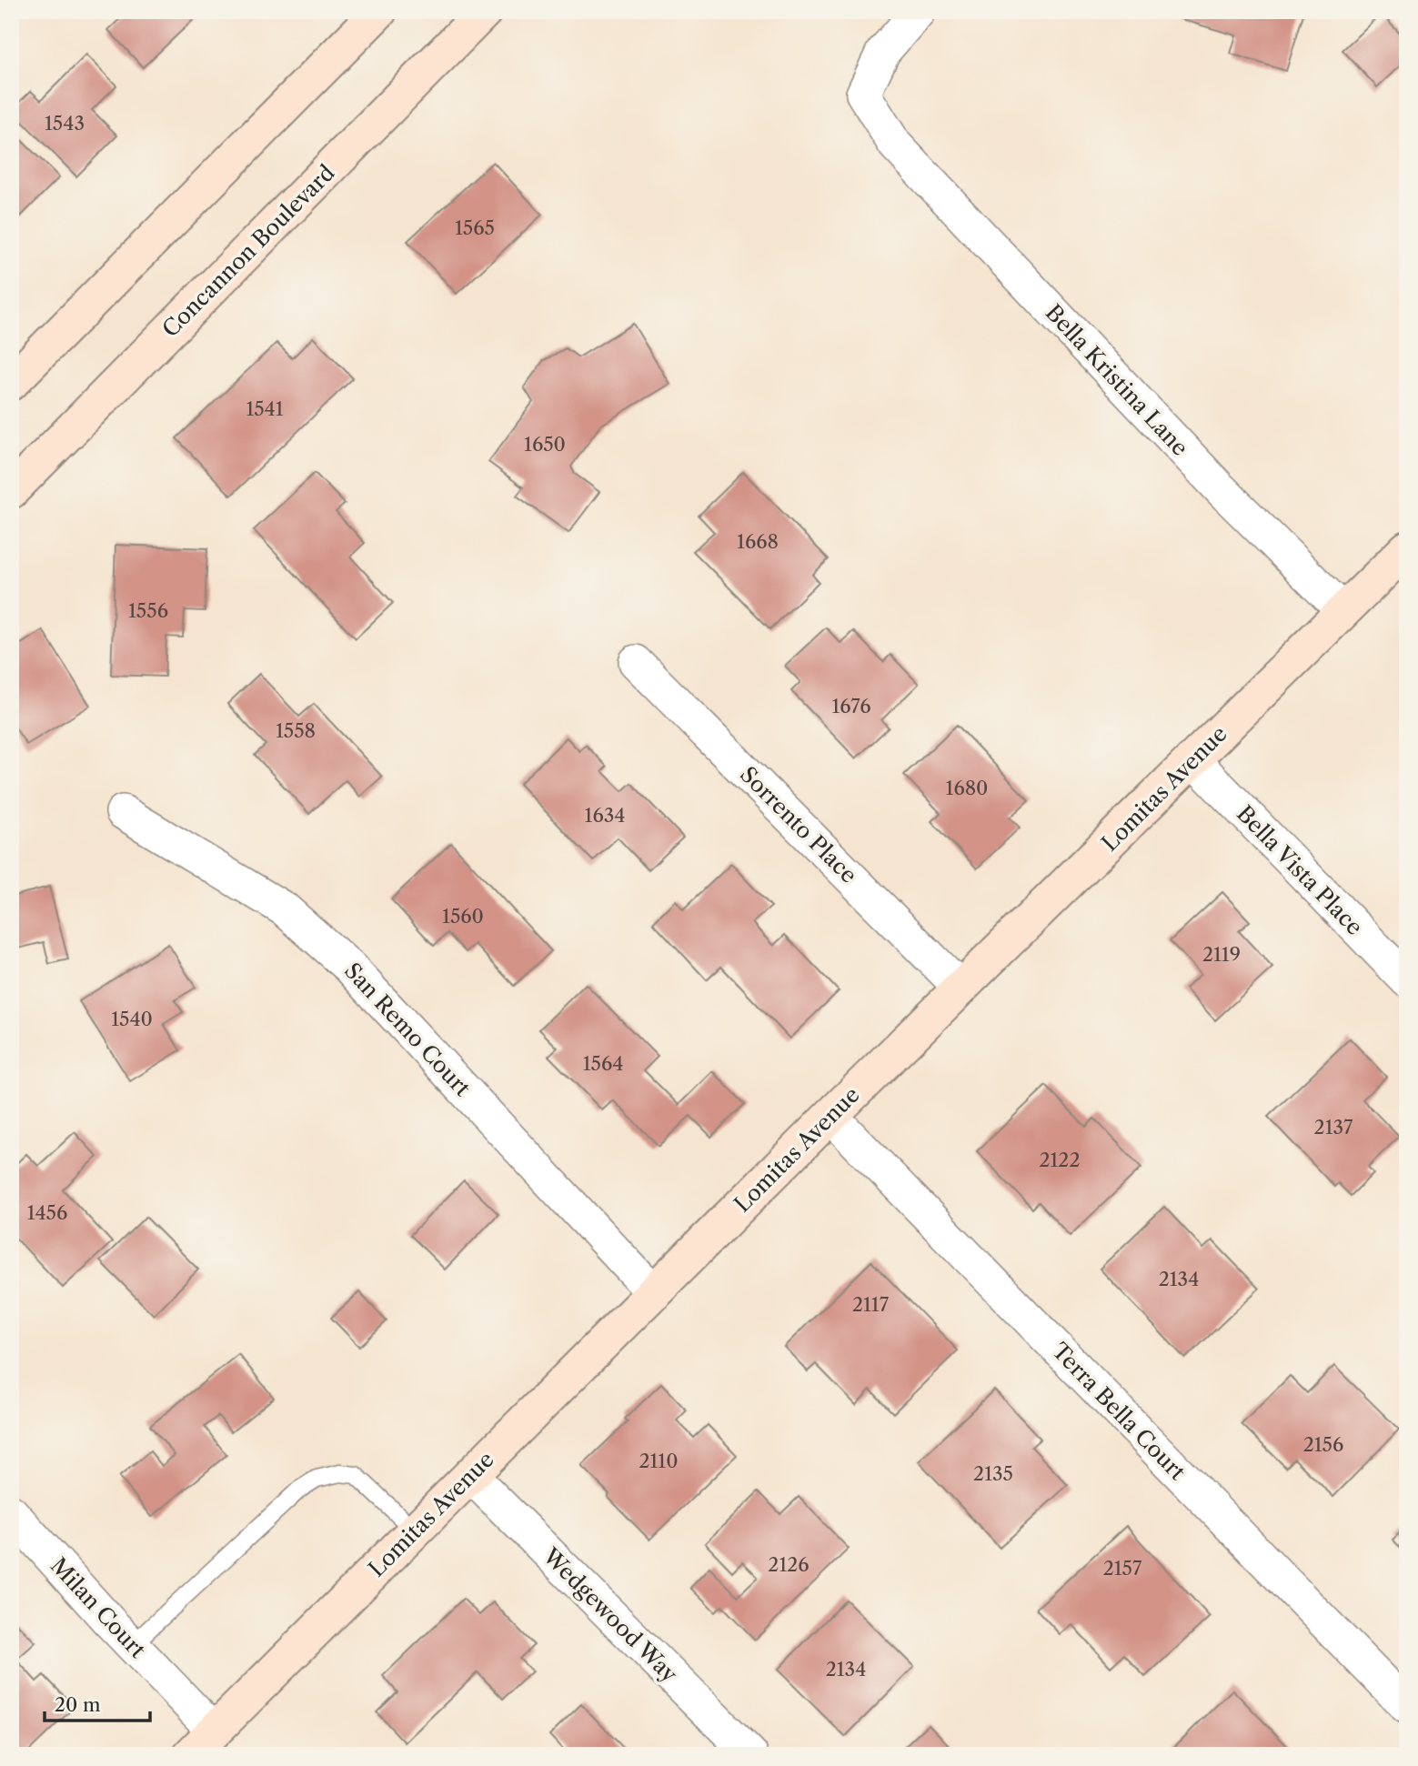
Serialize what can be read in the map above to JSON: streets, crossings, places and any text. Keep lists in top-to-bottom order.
{
  "streets": {
    "street": [
      "Concannon Boulevard",
      "Bella Kristina Lane",
      "Lomitas Avenue",
      "Sorrento Place",
      "Bella Vista Place",
      "San Remo Court",
      "Terra Bella Court",
      "Milan Court",
      "Wedgewood Way"
    ]
  },
  "crossings": [
    ["Bella Kristina Lane", "Lomitas Avenue"],
    ["Lomitas Avenue", "Sorrento Place"],
    ["Lomitas Avenue", "Bella Vista Place"],
    ["Lomitas Avenue", "San Remo Court"],
    ["Lomitas Avenue", "Terra Bella Court"],
    ["Lomitas Avenue", "Milan Court"],
    ["Lomitas Avenue", "Wedgewood Way"]
  ],
  "house_numbers": [
    "1543",
    "1565",
    "1541",
    "1650",
    "1668",
    "1556",
    "1676",
    "1558",
    "1680",
    "1634",
    "1560",
    "2119",
    "1540",
    "1564",
    "2137",
    "2122",
    "1456",
    "2134",
    "2117",
    "2156",
    "2110",
    "2135",
    "2126",
    "2157",
    "2134"
  ],
  "scale_bar": "20 m"
}
